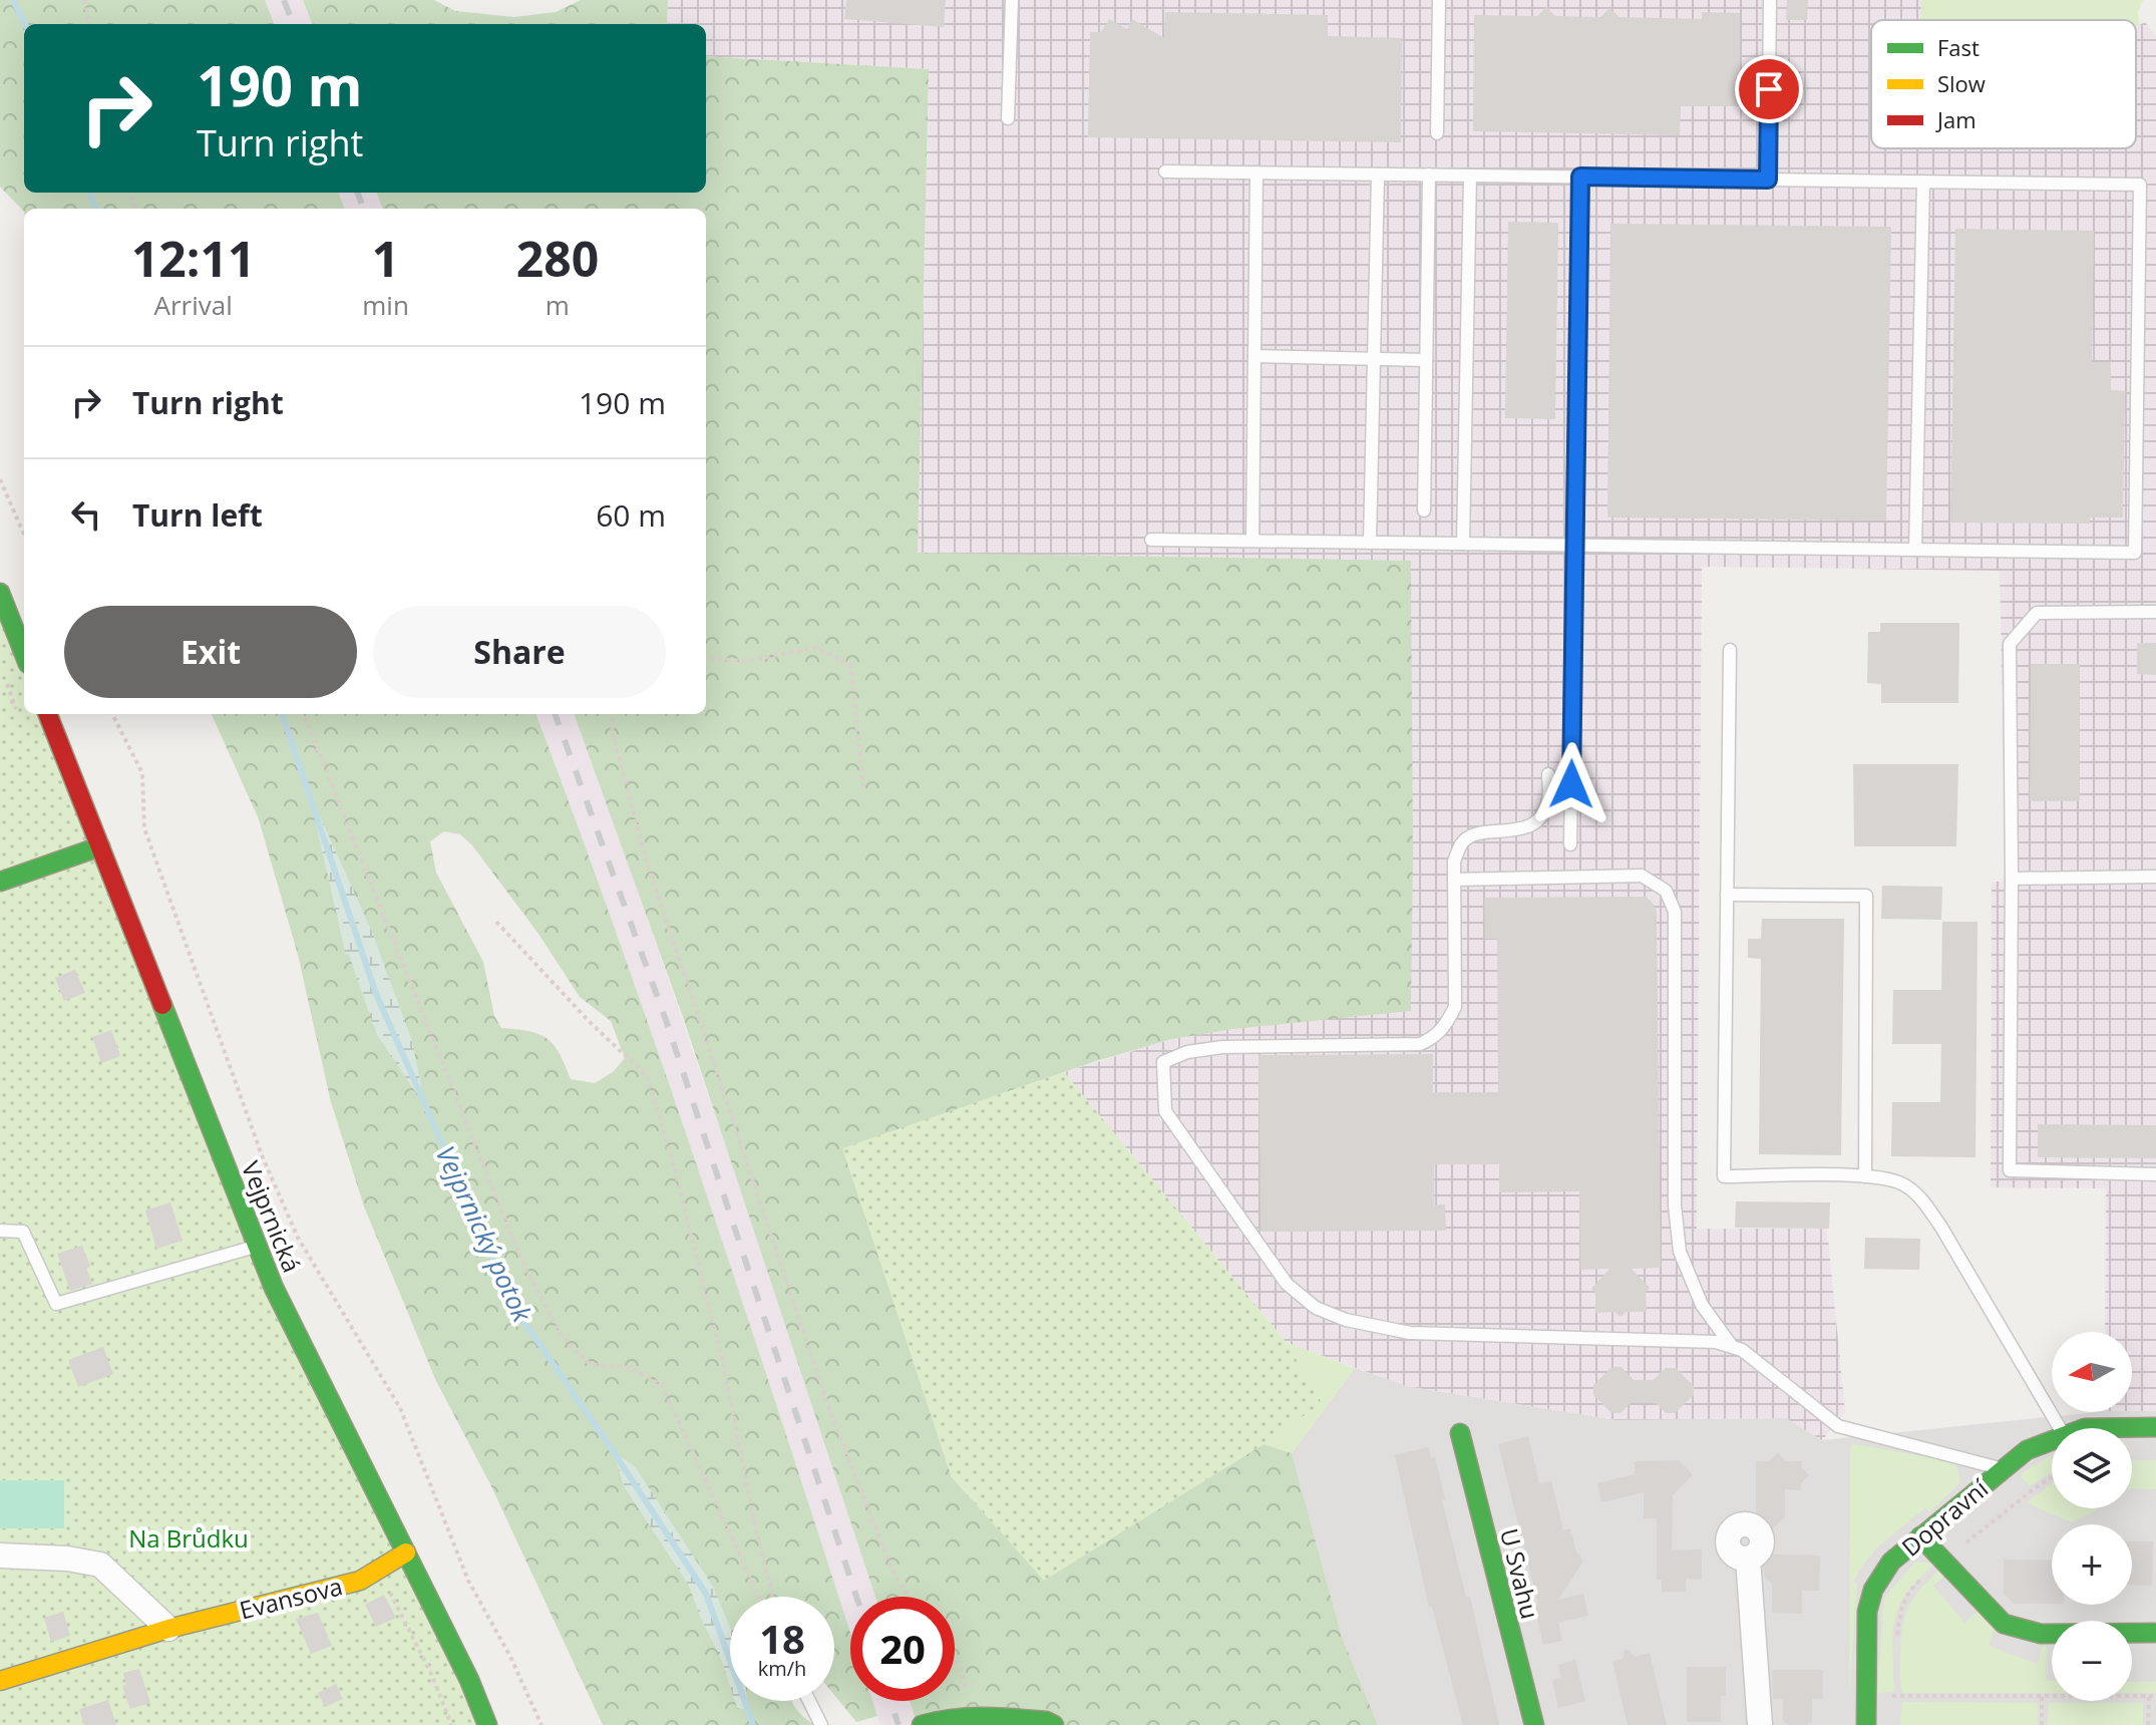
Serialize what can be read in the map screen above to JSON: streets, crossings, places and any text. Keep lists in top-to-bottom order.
{
  "streets": {
    "street": [
      "Vejprnická",
      "Dopravní",
      "U Svahu",
      "Evansova"
    ]
  },
  "crossings": [
    ["Vejprnická", "Evansova"]
  ],
  "water": ["Vejprnický potok"],
  "parks": ["Na Brůdku"],
  "legend": ["Fast", "Slow", "Jam"],
  "north": "left",
  "page": {
    "turn": ["190 m", "Turn right"],
    "eta": [
      "12:11",
      "Arrival",
      "1",
      "min",
      "280",
      "m"
    ],
    "list": [
      {
        "name": "Turn right",
        "value": "190 m"
      },
      {
        "name": "Turn left",
        "value": "60 m"
      }
    ],
    "buttons": ["Exit", "Share"],
    "map_buttons": ["+", "−"],
    "speed": "18 km/h",
    "limit": "20"
  }
}
